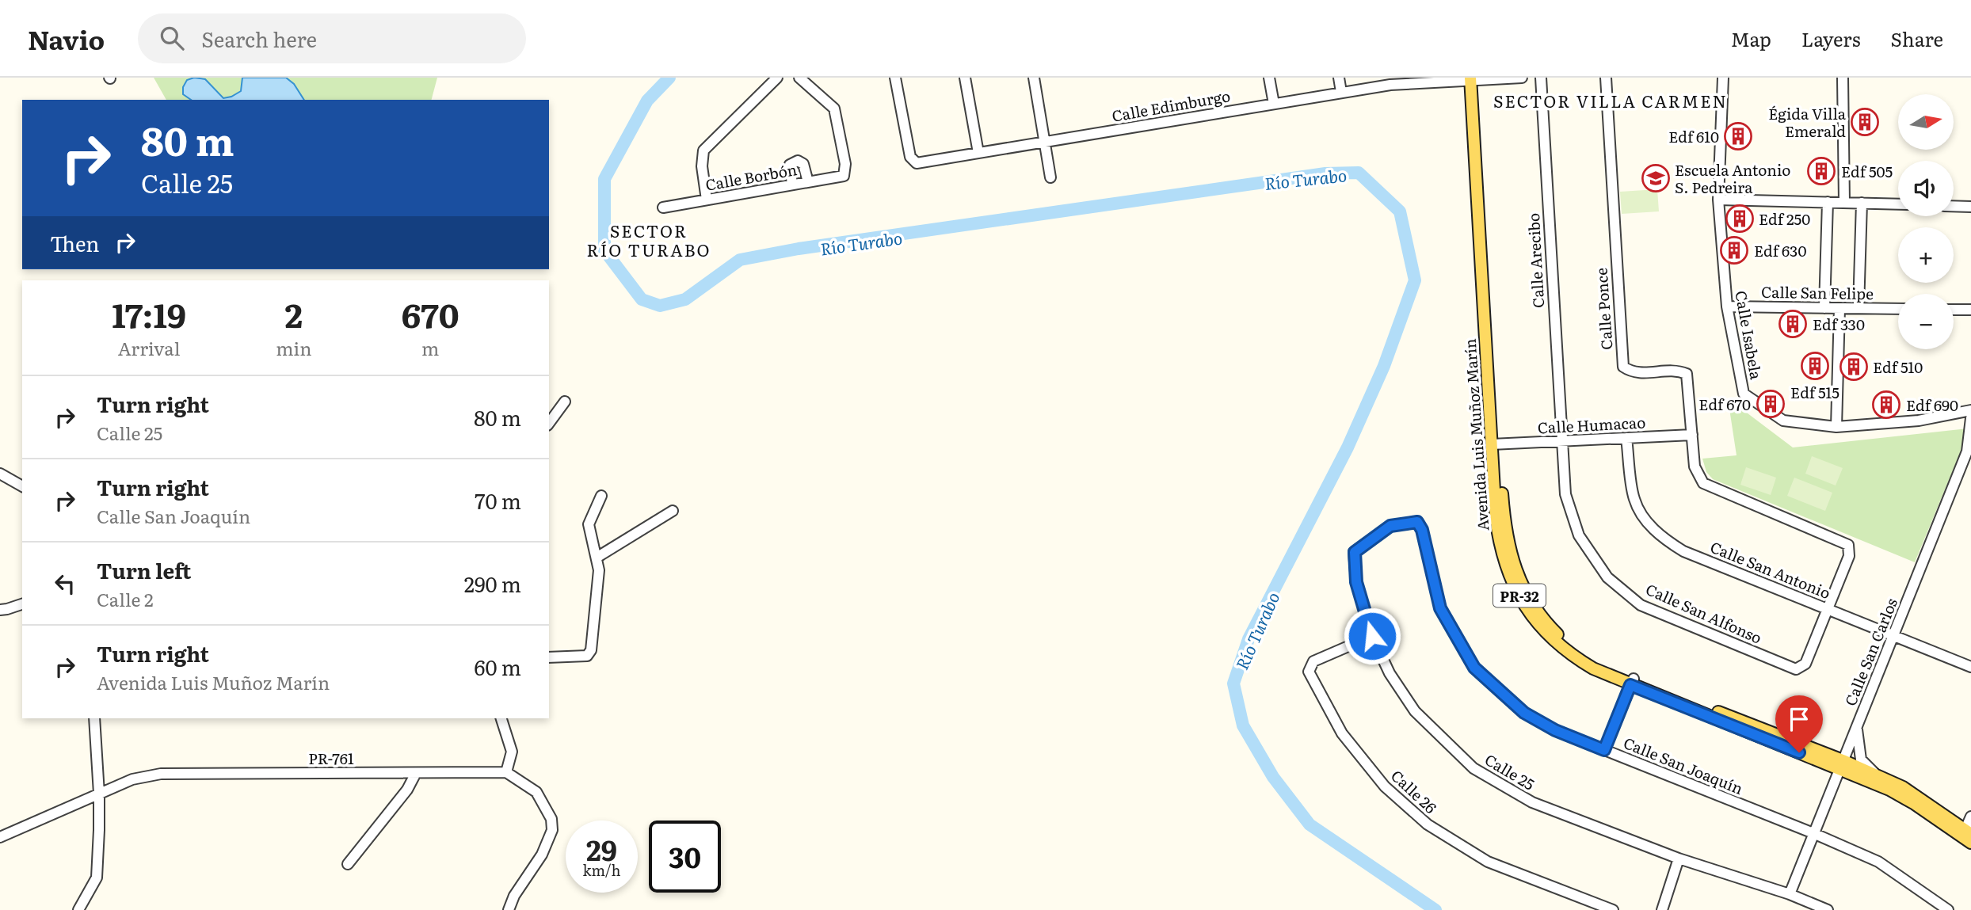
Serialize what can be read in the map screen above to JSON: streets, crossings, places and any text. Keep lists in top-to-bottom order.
{
  "streets": {
    "main road": ["Avenida Luis Muñoz Marín", "PR-32"],
    "street": [
      "Calle Edimburgo",
      "Calle Borbón",
      "Calle Arecibo",
      "Calle San Felipe",
      "Calle Ponce",
      "Calle Isabela",
      "Calle Humacao",
      "Calle San Antonio",
      "Calle San Alfonso",
      "Calle San Carlos",
      "PR-761",
      "Calle San Joaquín",
      "Calle 25",
      "Calle 26"
    ]
  },
  "crossings": [
    ["Calle Edimburgo", "Avenida Luis Muñoz Marín"],
    ["Calle Arecibo", "Calle Humacao"],
    ["Calle Arecibo", "Calle San Alfonso"],
    ["Calle San Felipe", "Calle Isabela"],
    ["Calle Ponce", "Calle Humacao"],
    ["Calle Ponce", "Calle San Antonio"],
    ["Calle Ponce", "Calle San Alfonso"],
    ["Calle Humacao", "Avenida Luis Muñoz Marín"],
    ["Calle Humacao", "Calle San Antonio"],
    ["Calle Humacao", "Calle San Alfonso"],
    ["Avenida Luis Muñoz Marín", "Calle San Carlos"],
    ["Calle San Antonio", "Calle San Alfonso"],
    ["Calle San Antonio", "Calle San Carlos"],
    ["Calle San Carlos", "Calle San Joaquín"],
    ["Calle San Carlos", "Calle 25"],
    ["Calle San Joaquín", "Calle 25"],
    ["Calle 25", "Calle 26"]
  ],
  "districts": ["SECTOR VILLA CARMEN", "SECTOR RÍO TURABO"],
  "water": ["Río Turabo"],
  "places": {
    "building": [
      "Égida Villa Emerald",
      "Edf 610",
      "Edf 505",
      "Edf 250",
      "Edf 630",
      "Edf 330",
      "Edf 515",
      "Edf 510",
      "Edf 670",
      "Edf 690"
    ],
    "school or university": ["Escuela Antonio S. Pedreira"]
  },
  "north": "right",
  "page": {
    "header": "Navio",
    "search": "Search here",
    "nav": ["Map", "Layers", "Share"],
    "map_buttons": ["+", "−"],
    "turn": ["80 m", "Calle 25"],
    "then": "Then",
    "eta": [
      "17:19",
      "Arrival",
      "2",
      "min",
      "670",
      "m"
    ],
    "list": [
      {
        "name": "Turn right",
        "note": "Calle 25",
        "value": "80 m"
      },
      {
        "name": "Turn right",
        "note": "Calle San Joaquín",
        "value": "70 m"
      },
      {
        "name": "Turn left",
        "note": "Calle 2",
        "value": "290 m"
      },
      {
        "name": "Turn right",
        "note": "Avenida Luis Muñoz Marín",
        "value": "60 m"
      }
    ],
    "speed": "29 km/h",
    "limit": "30"
  }
}
